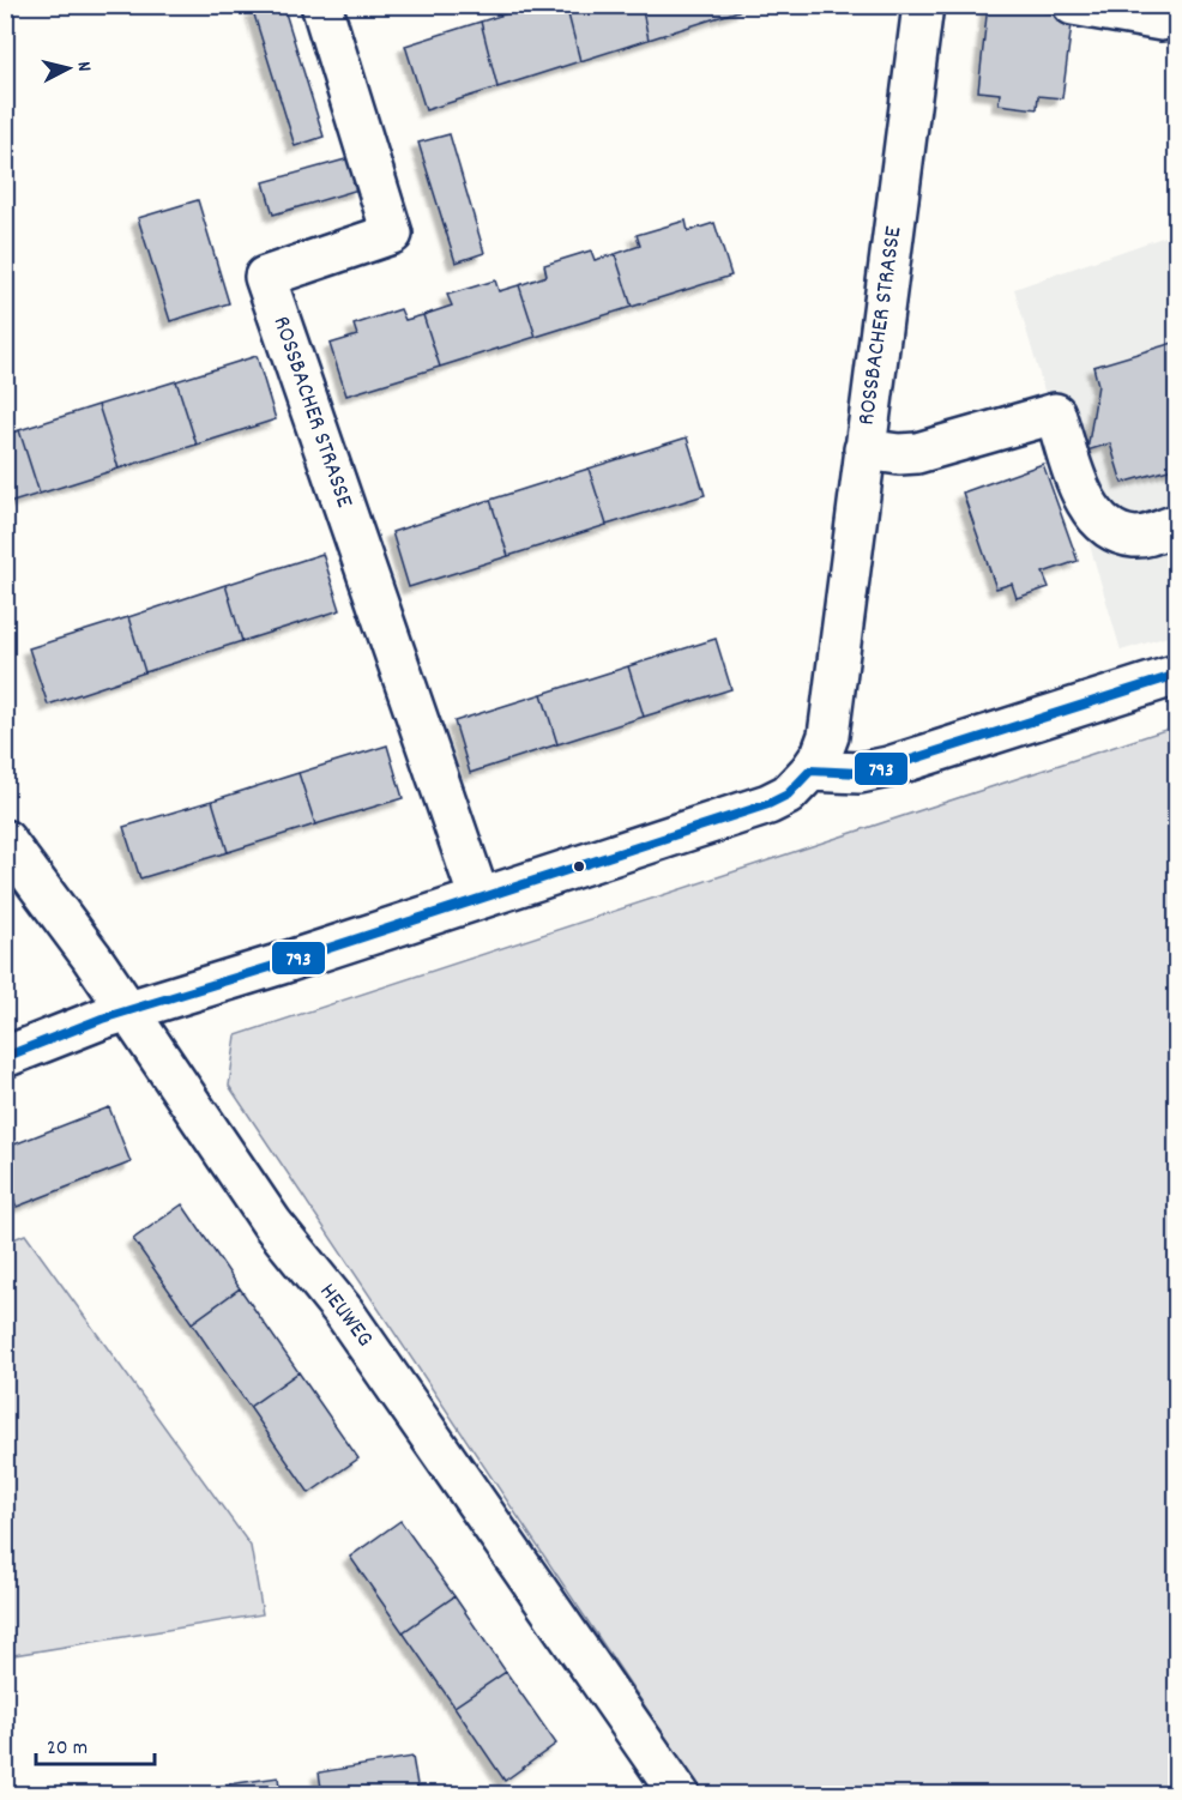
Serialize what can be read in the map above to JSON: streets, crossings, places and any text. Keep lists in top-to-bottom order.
{
  "streets": {
    "street": ["ROSSBACHER STRASSE", "HEUWEG"]
  },
  "crossings": [
    ["ROSSBACHER STRASSE", "HEUWEG"]
  ],
  "lines": ["transit line 793"],
  "scale_bar": "20 m",
  "north": "right"
}
